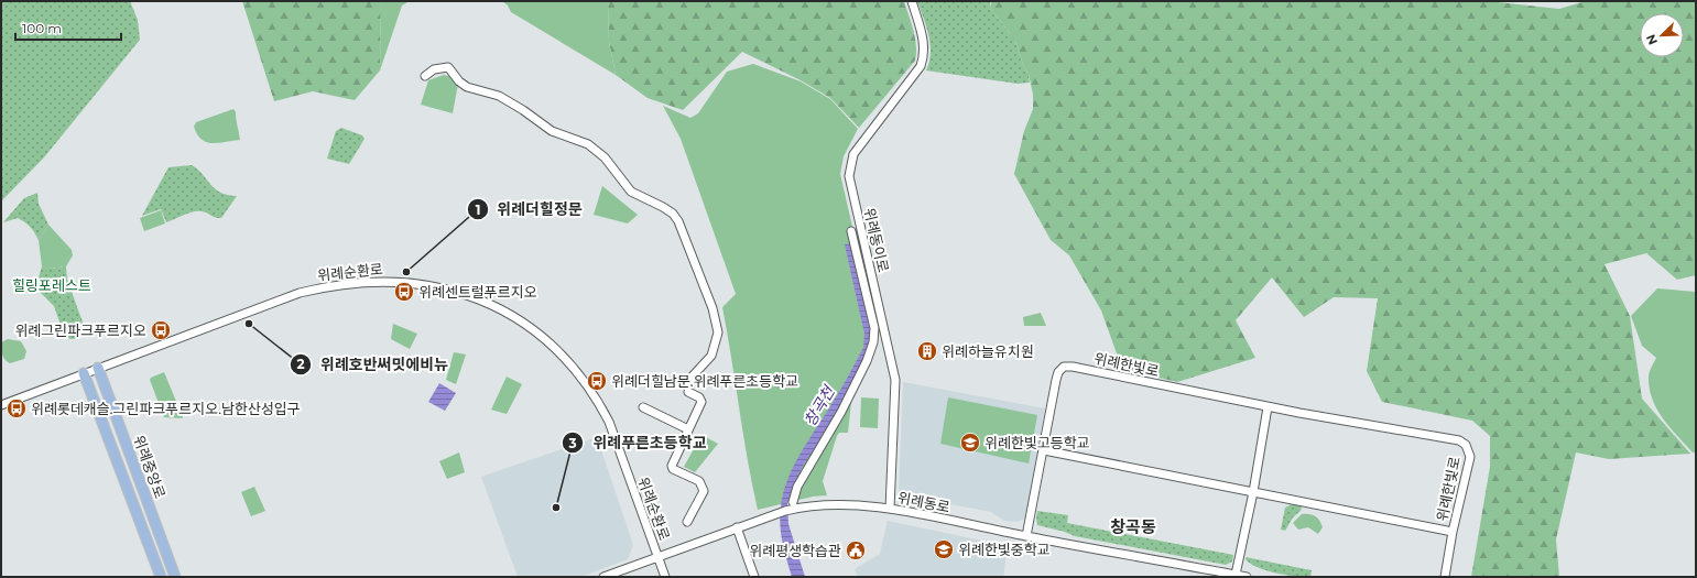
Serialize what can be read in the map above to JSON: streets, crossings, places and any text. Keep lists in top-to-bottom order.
{
  "streets": {
    "main road": ["위례중앙로"],
    "street": [
      "위례동이로",
      "위례순환로",
      "위례한빛로",
      "위례동로"
    ]
  },
  "crossings": [
    ["위례동이로", "위례동로"],
    ["위례순환로", "위례중앙로"],
    ["위례순환로", "위례동로"],
    ["위례한빛로", "위례동로"]
  ],
  "districts": ["창곡동"],
  "water": ["창곡천"],
  "parks": ["힐링포레스트"],
  "places": {
    "other": ["위례더힐정문", "위례호반써밋에비뉴", "위례푸른초등학교"],
    "bus stop": [
      "위례센트럴푸르지오",
      "위례그린파크푸르지오",
      "위례더힐남문.위례푸른초등학교",
      "위례롯데캐슬.그린파크푸르지오.남한산성입구"
    ],
    "building": ["위례하늘유치원"],
    "school or university": ["위례한빛고등학교", "위례한빛중학교"],
    "public building": ["위례평생학습관"]
  },
  "scale_bar": "100 m",
  "north": "bottom left"
}
